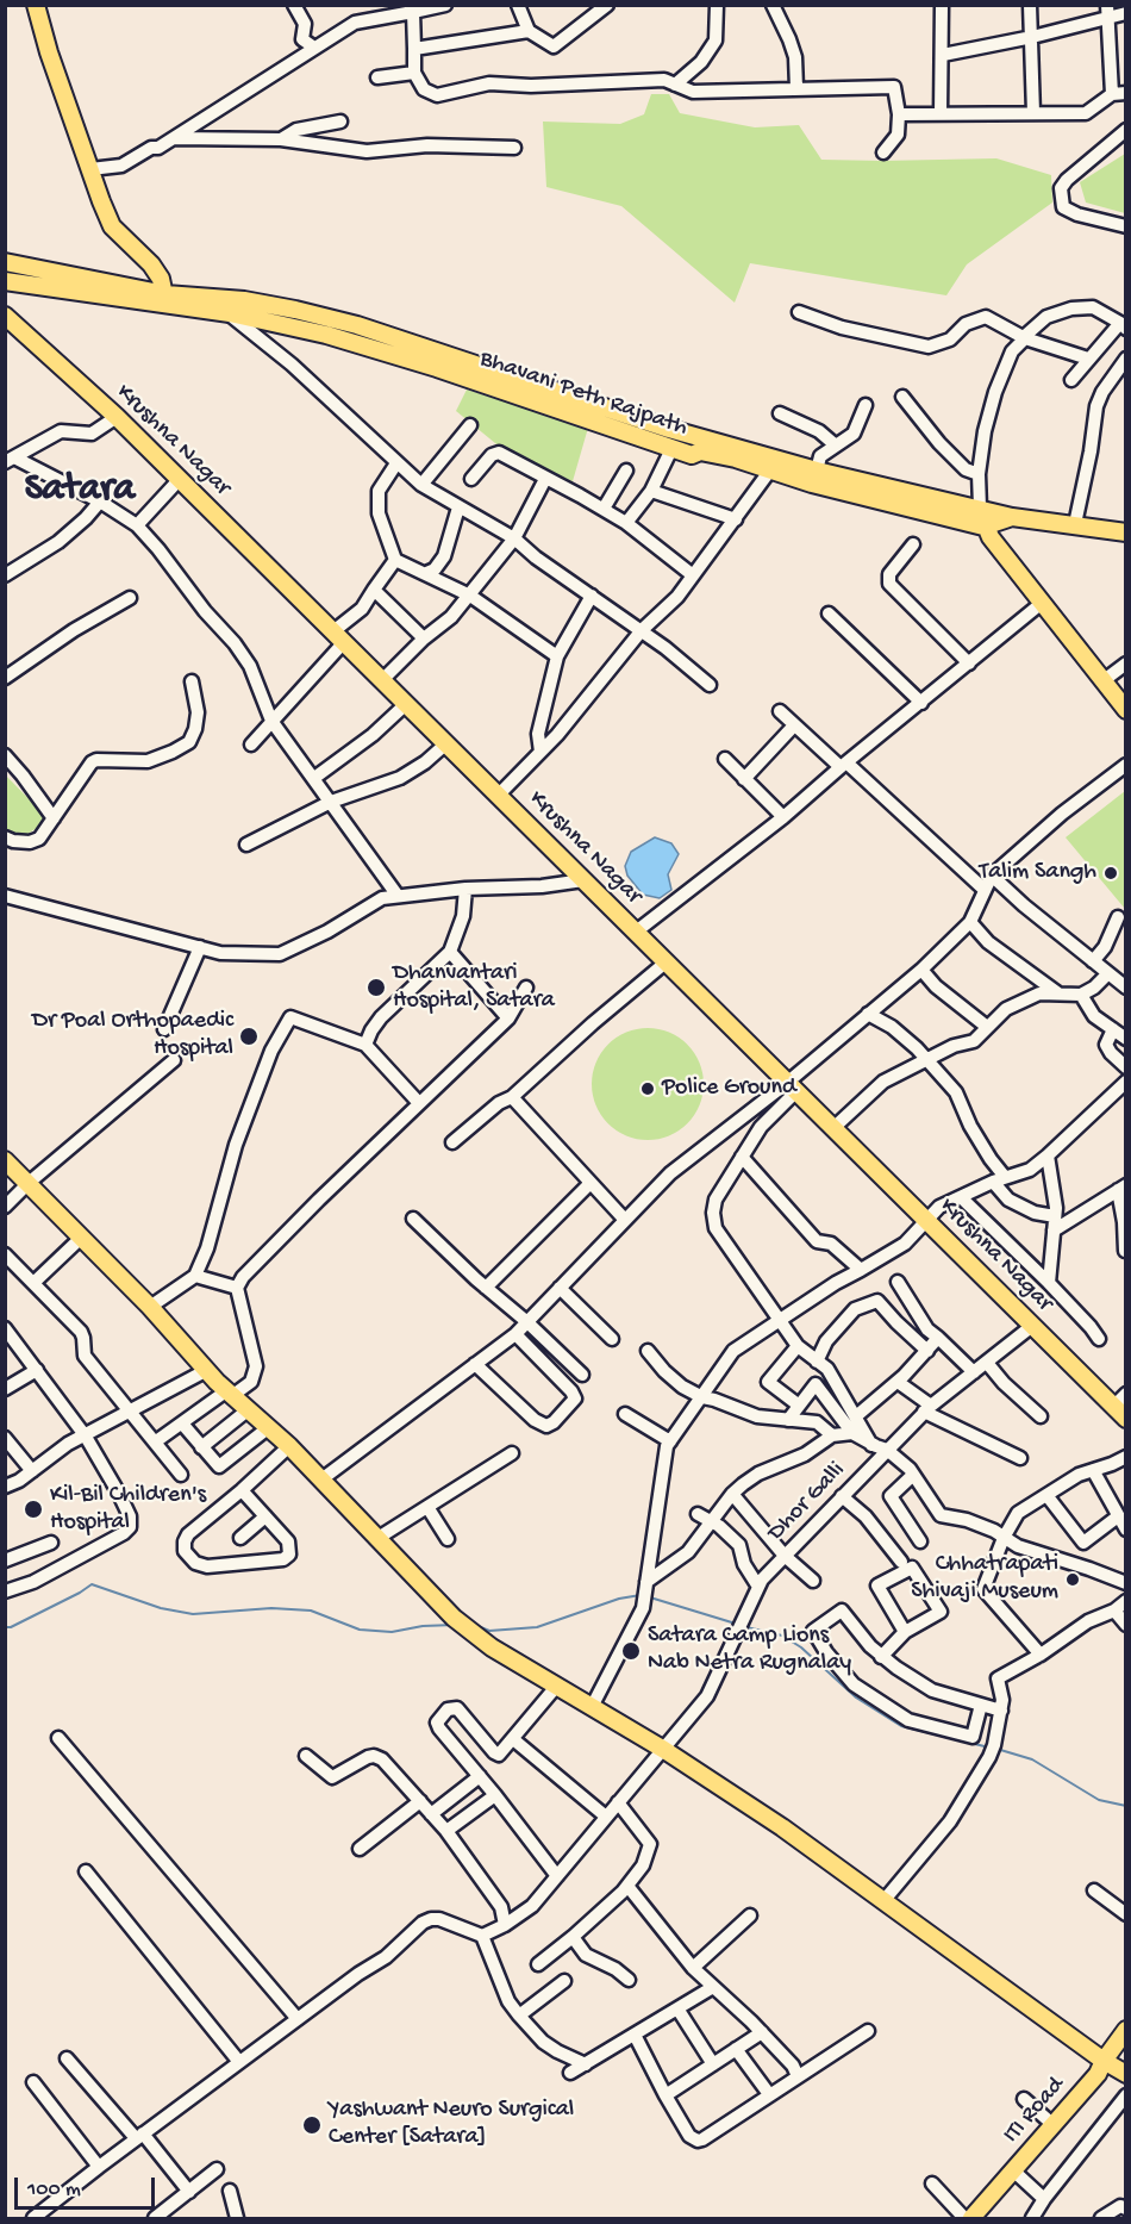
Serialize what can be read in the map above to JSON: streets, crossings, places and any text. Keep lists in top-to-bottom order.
{
  "streets": {
    "main road": ["Bhavani Peth Rajpath", "Krushna Nagar", "ITI Road"],
    "street": ["Dhor Galli"]
  },
  "crossings": [
    ["Krushna Nagar", "Dhor Galli"]
  ],
  "districts": ["Satara"],
  "places": [
    "Talim Sangh",
    "Dhanvantari Hospital, Satara",
    "Dr Poal Orthopaedic Hospital",
    "Police Ground",
    "Kil-Bil Children's Hospital",
    "Chhatrapati Shivaji Museum",
    "Satara Camp Lions Nab Netra Rugnalay",
    "Yashwant Neuro Surgical Center [Satara]"
  ],
  "scale_bar": "100 m"
}
